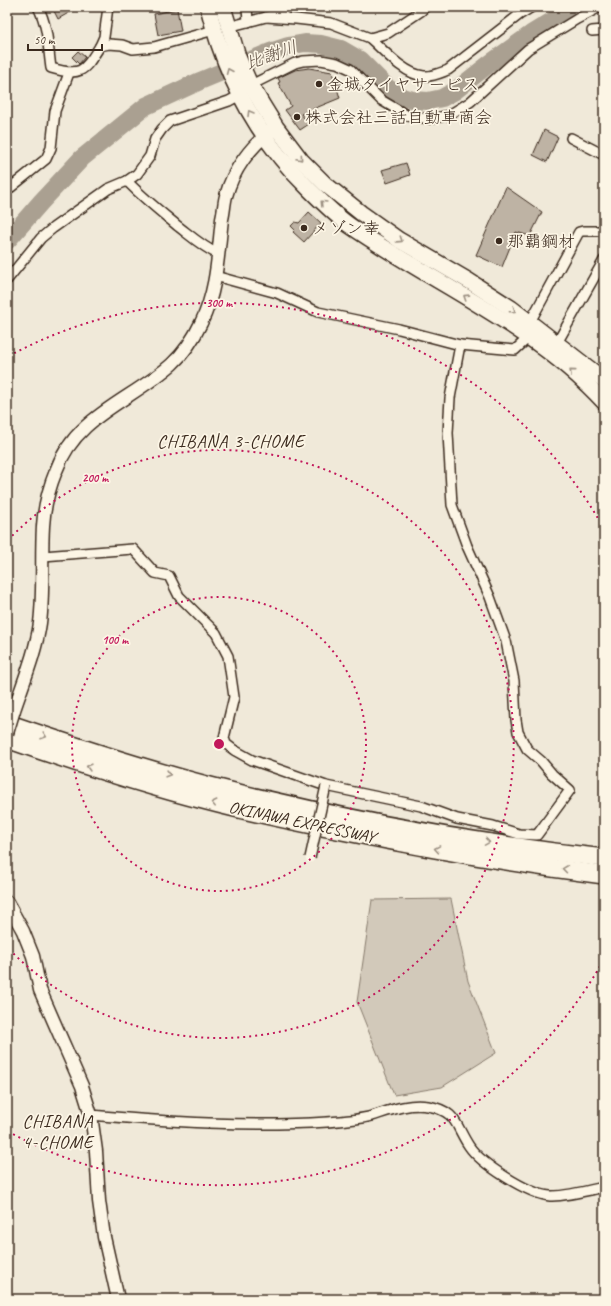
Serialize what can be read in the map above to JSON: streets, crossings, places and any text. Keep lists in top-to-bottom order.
{
  "streets": {
    "highway": ["OKINAWA EXPRESSWAY"]
  },
  "districts": ["CHIBANA 3-CHOME", "CHIBANA 4-CHOME"],
  "water": ["比謝川"],
  "places": [
    "金城タイヤサービス",
    "株式会社三話自動車商会",
    "メゾン幸",
    "那覇鋼材"
  ],
  "scale_bar": "50 m",
  "rings": ["300 m", "200 m", "100 m"]
}
